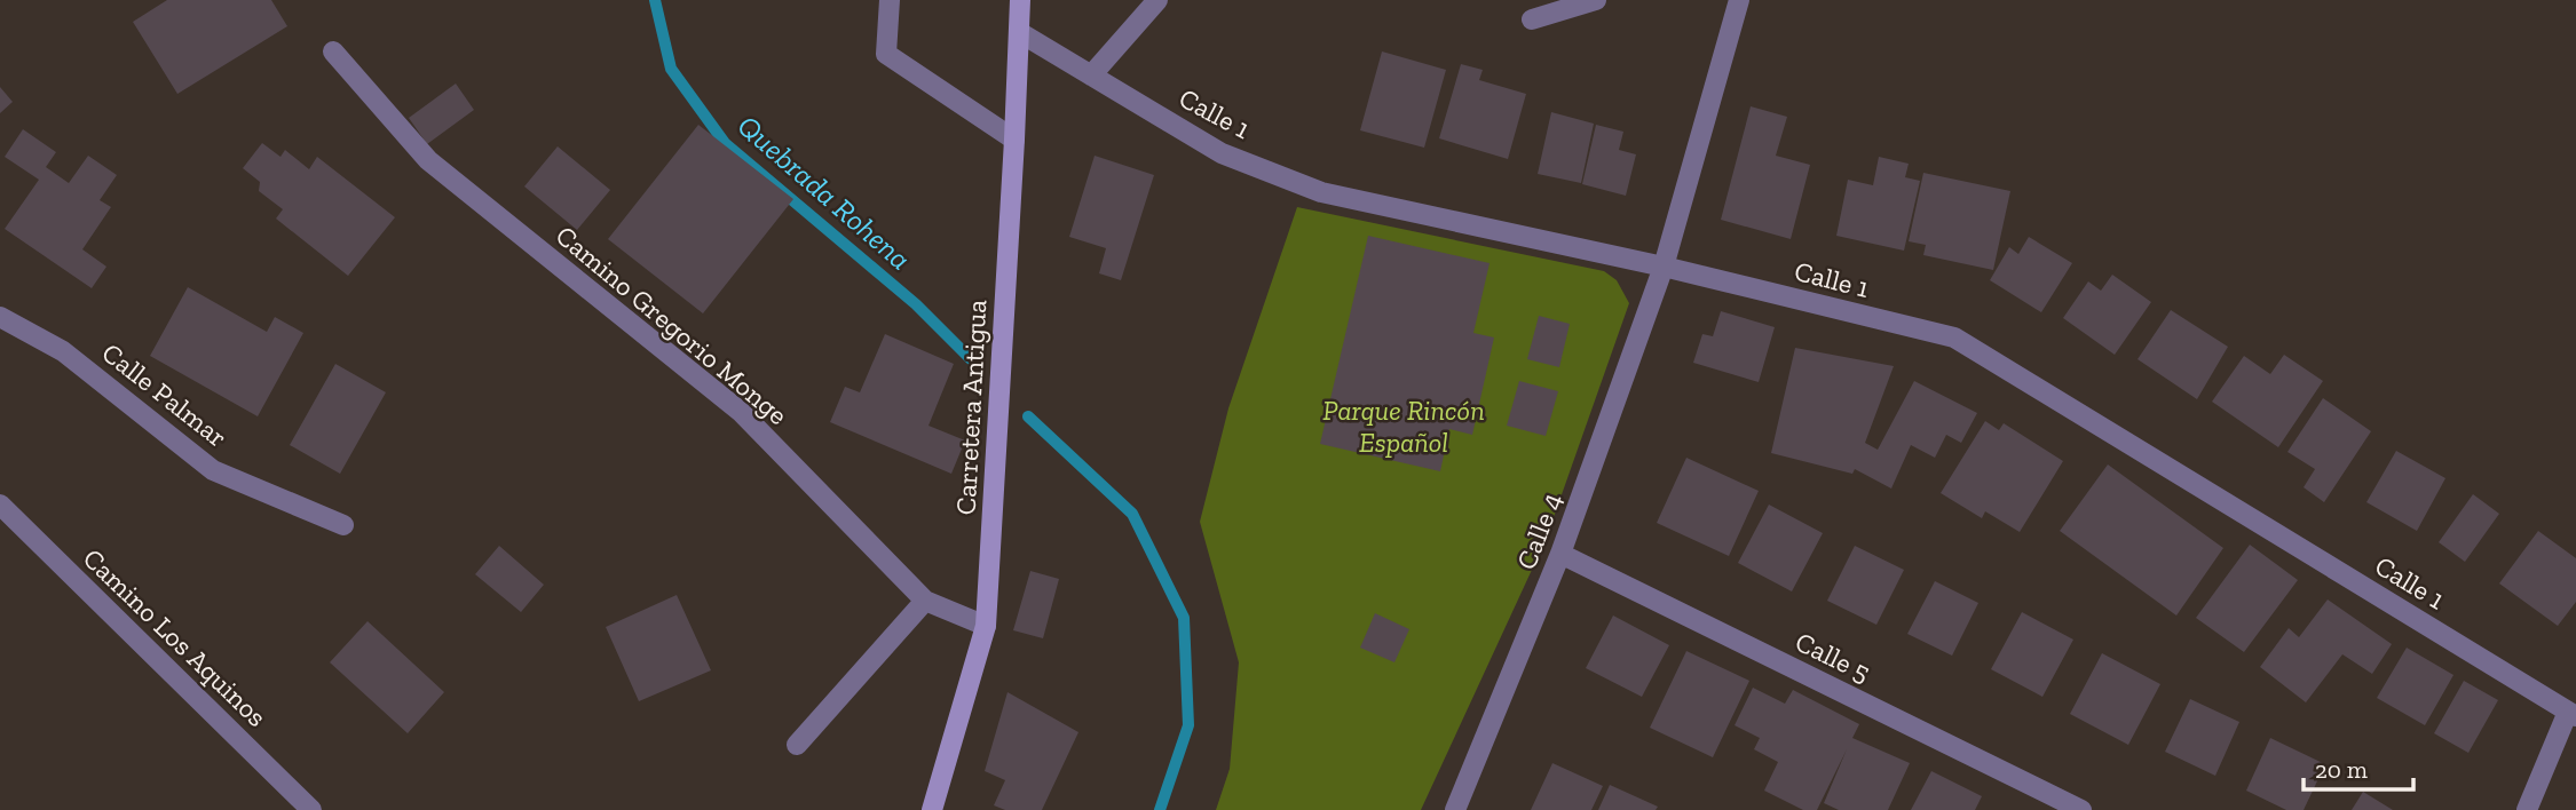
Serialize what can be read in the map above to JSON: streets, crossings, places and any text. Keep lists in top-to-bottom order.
{
  "streets": {
    "street": [
      "Calle 1",
      "Camino Gregorio Monge",
      "Calle Palmar",
      "Carretera Antigua",
      "Calle 4",
      "Camino Los Aquinos",
      "Calle 5"
    ]
  },
  "crossings": [
    ["Calle 1", "Carretera Antigua"],
    ["Calle 1", "Calle 4"],
    ["Camino Gregorio Monge", "Carretera Antigua"],
    ["Calle 4", "Calle 5"]
  ],
  "water": ["Quebrada Rohena"],
  "parks": ["Parque Rincón Español"],
  "scale_bar": "20 m"
}
